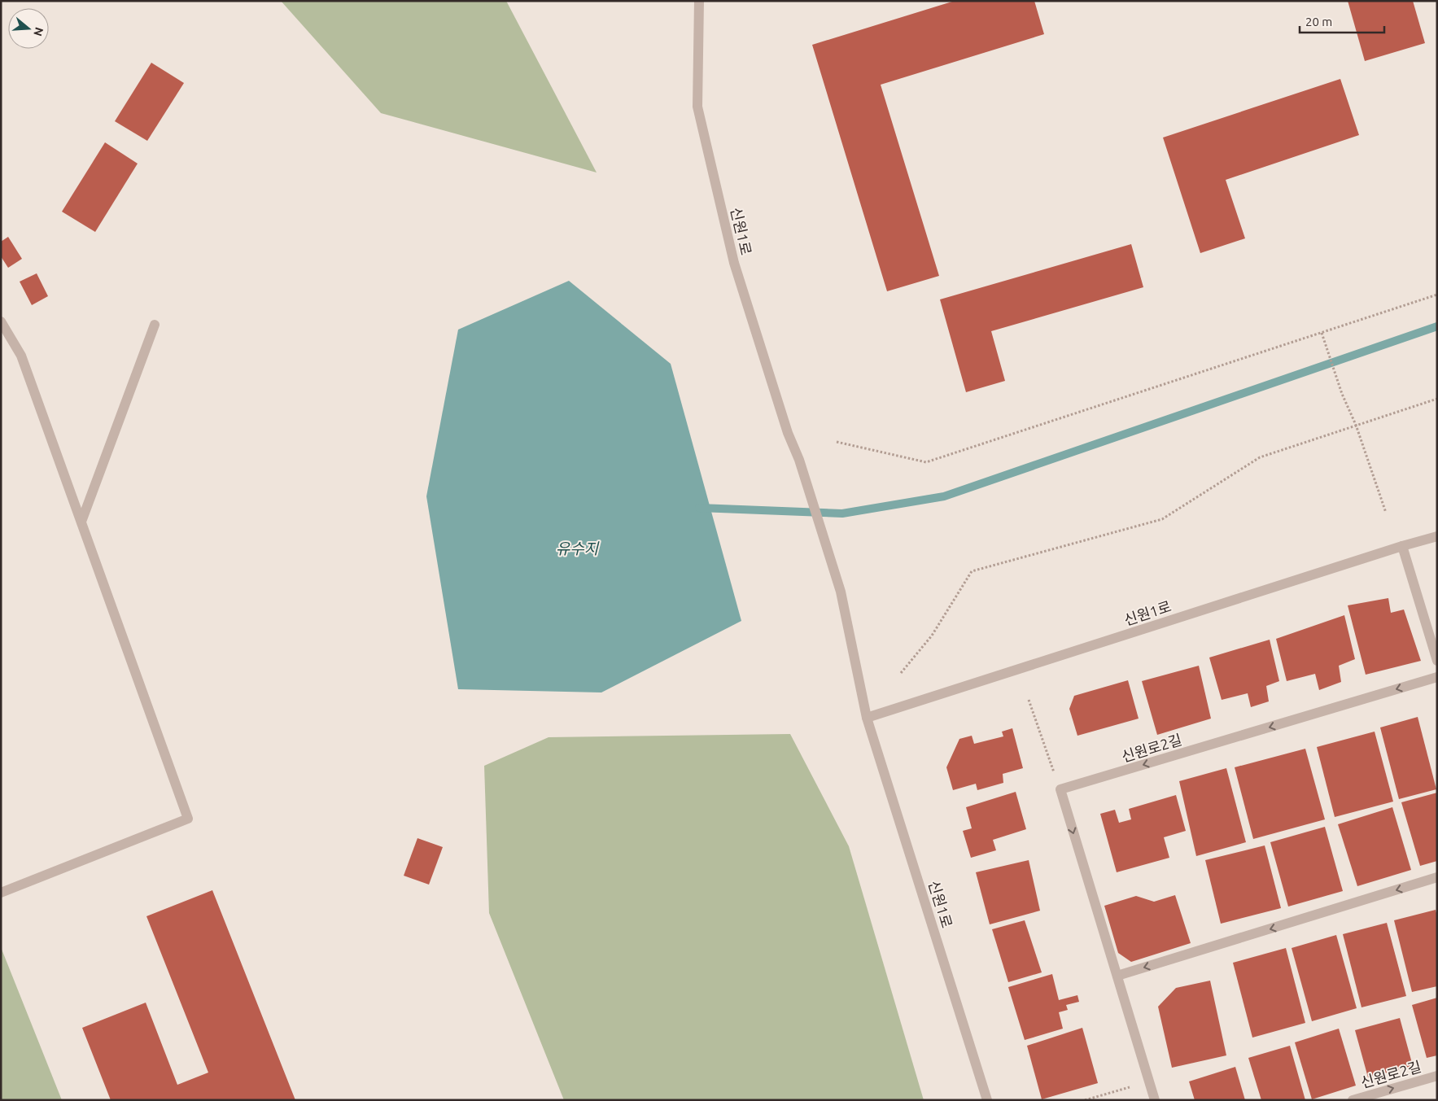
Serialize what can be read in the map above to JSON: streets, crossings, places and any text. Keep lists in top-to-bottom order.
{
  "streets": {
    "street": ["신원1로", "신원로2길"]
  },
  "water": ["유수지"],
  "scale_bar": "20 m",
  "north": "right"
}
